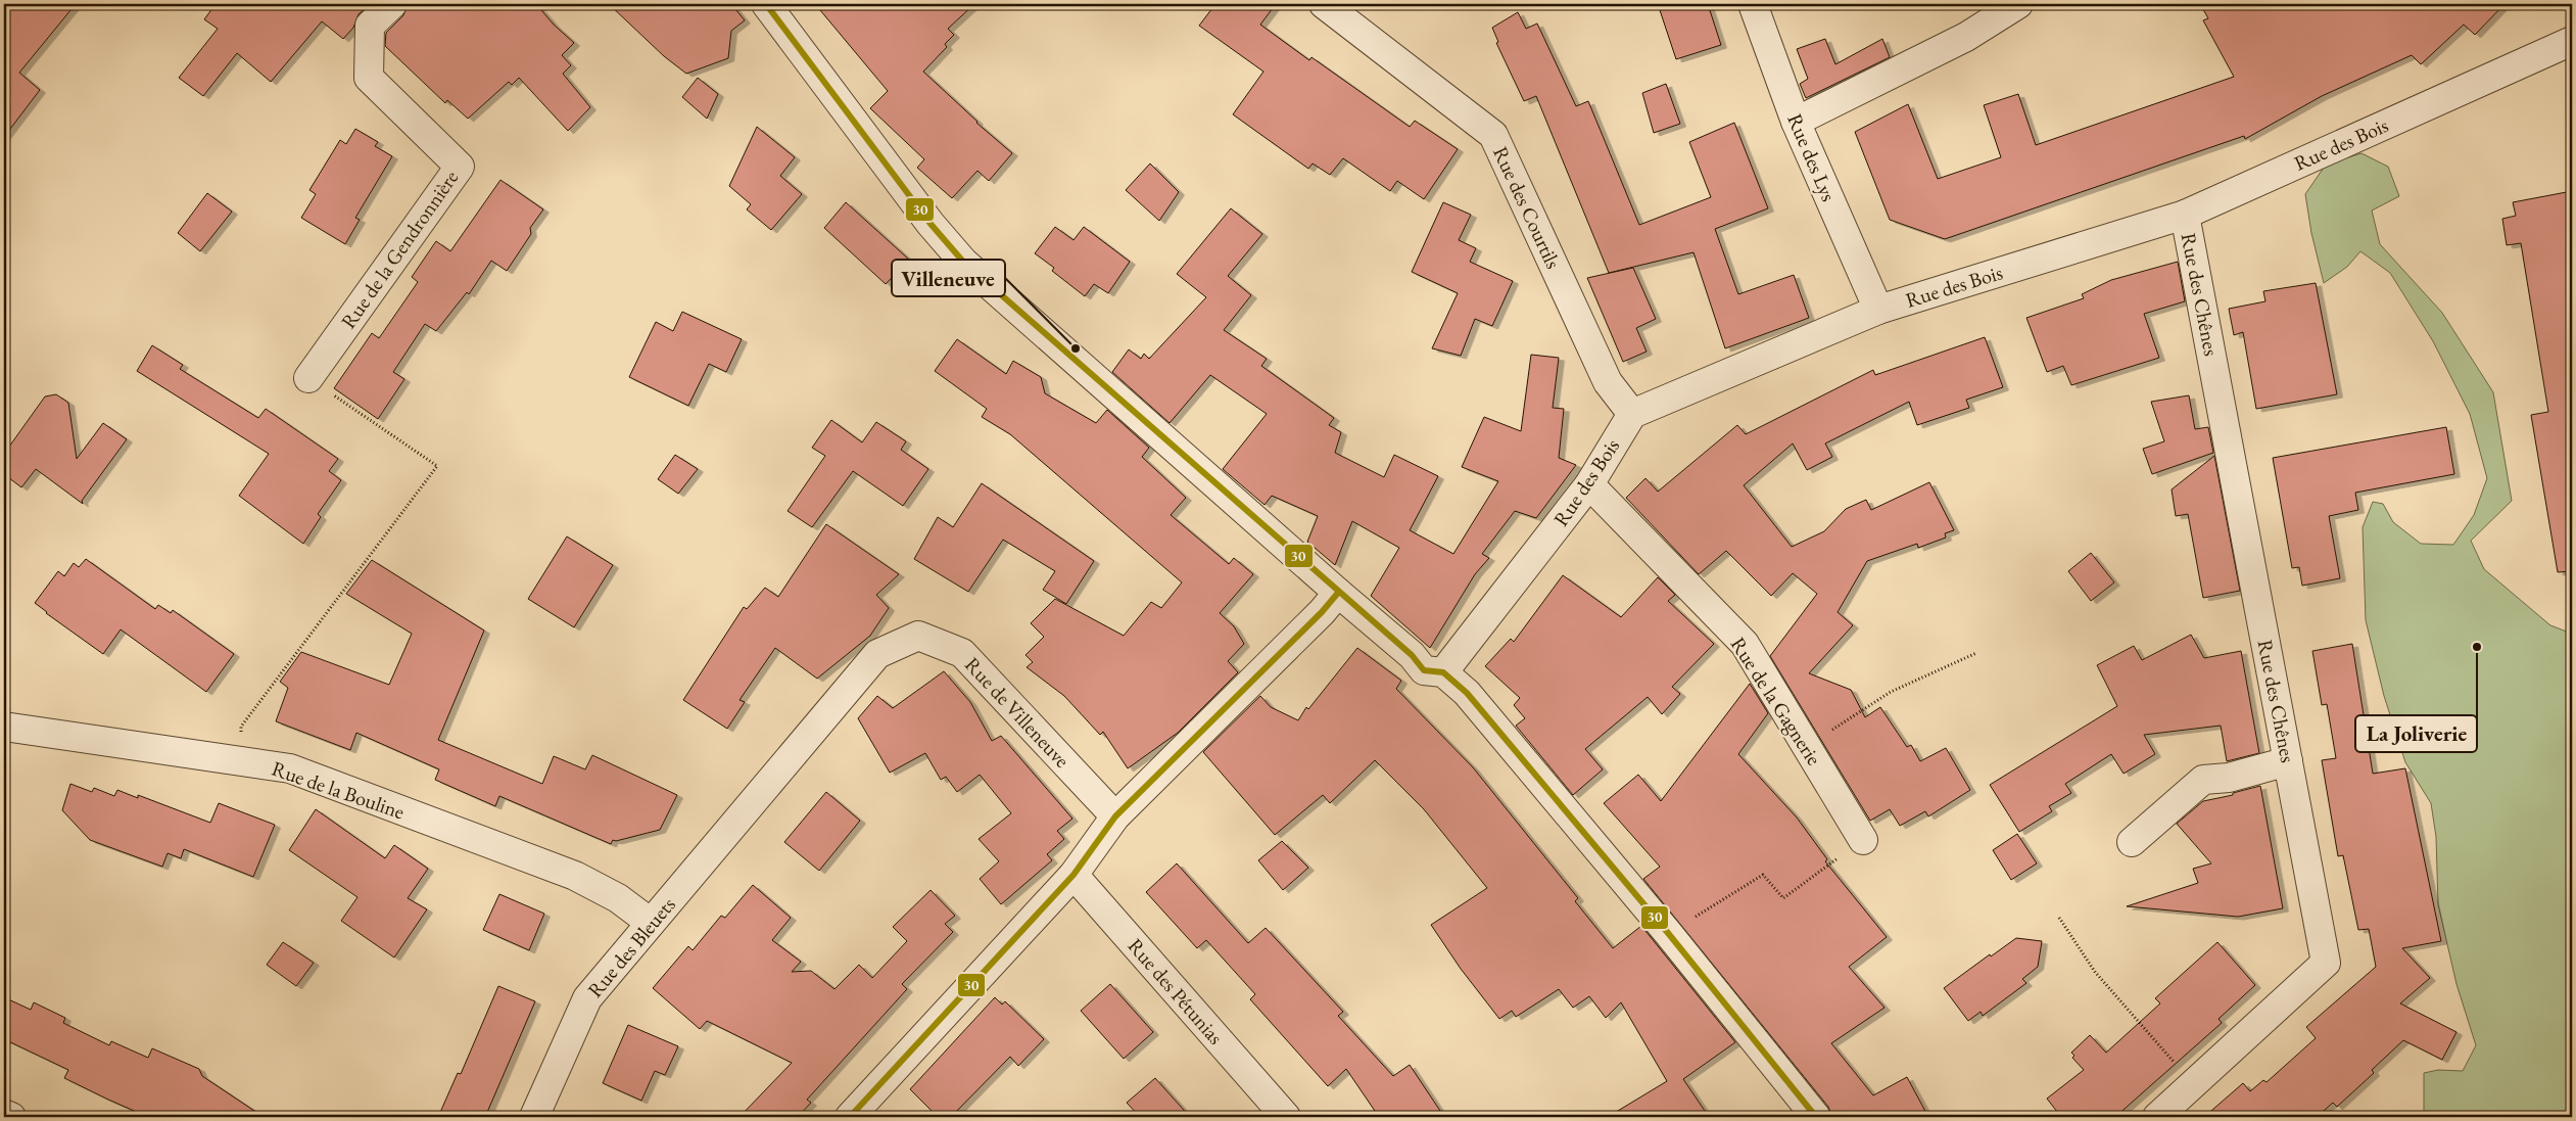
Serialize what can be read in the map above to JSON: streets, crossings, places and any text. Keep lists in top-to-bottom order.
{
  "streets": {
    "street": [
      "Rue des Bois",
      "Rue des Lys",
      "Rue des Courtils",
      "Rue de la Gendronnière",
      "Rue des Chênes",
      "Rue de la Gagnerie",
      "Rue de Villeneuve",
      "Rue de la Bouline",
      "Rue des Bleuets",
      "Rue des Pétunias"
    ]
  },
  "crossings": [
    ["Rue des Bois", "Rue des Lys"],
    ["Rue des Bois", "Rue des Courtils"],
    ["Rue des Bois", "Rue des Chênes"],
    ["Rue des Bois", "Rue de la Gagnerie"],
    ["Rue de Villeneuve", "Rue des Bleuets"],
    ["Rue de la Bouline", "Rue des Bleuets"]
  ],
  "places": ["Villeneuve", "La Joliverie"],
  "lines": ["transit line 30"]
}
